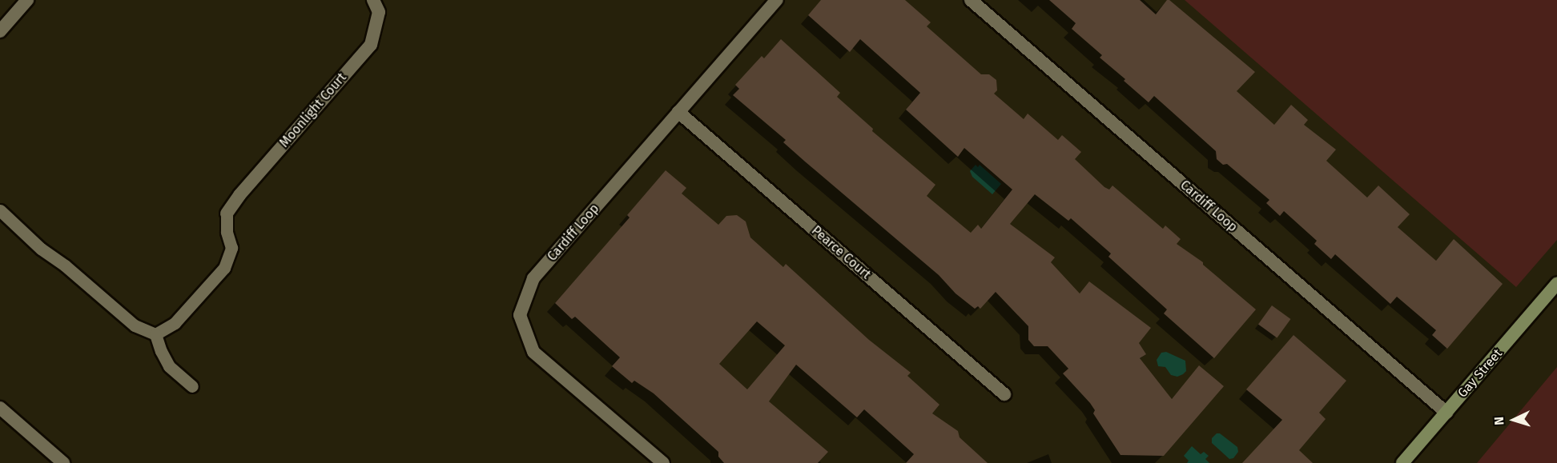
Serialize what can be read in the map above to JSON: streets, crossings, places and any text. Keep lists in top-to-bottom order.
{
  "streets": {
    "main road": ["Gay Street"],
    "street": ["Moonlight Court", "Cardiff Loop", "Pearce Court"]
  },
  "crossings": [
    ["Cardiff Loop", "Pearce Court"],
    ["Cardiff Loop", "Gay Street"]
  ],
  "north": "left"
}
